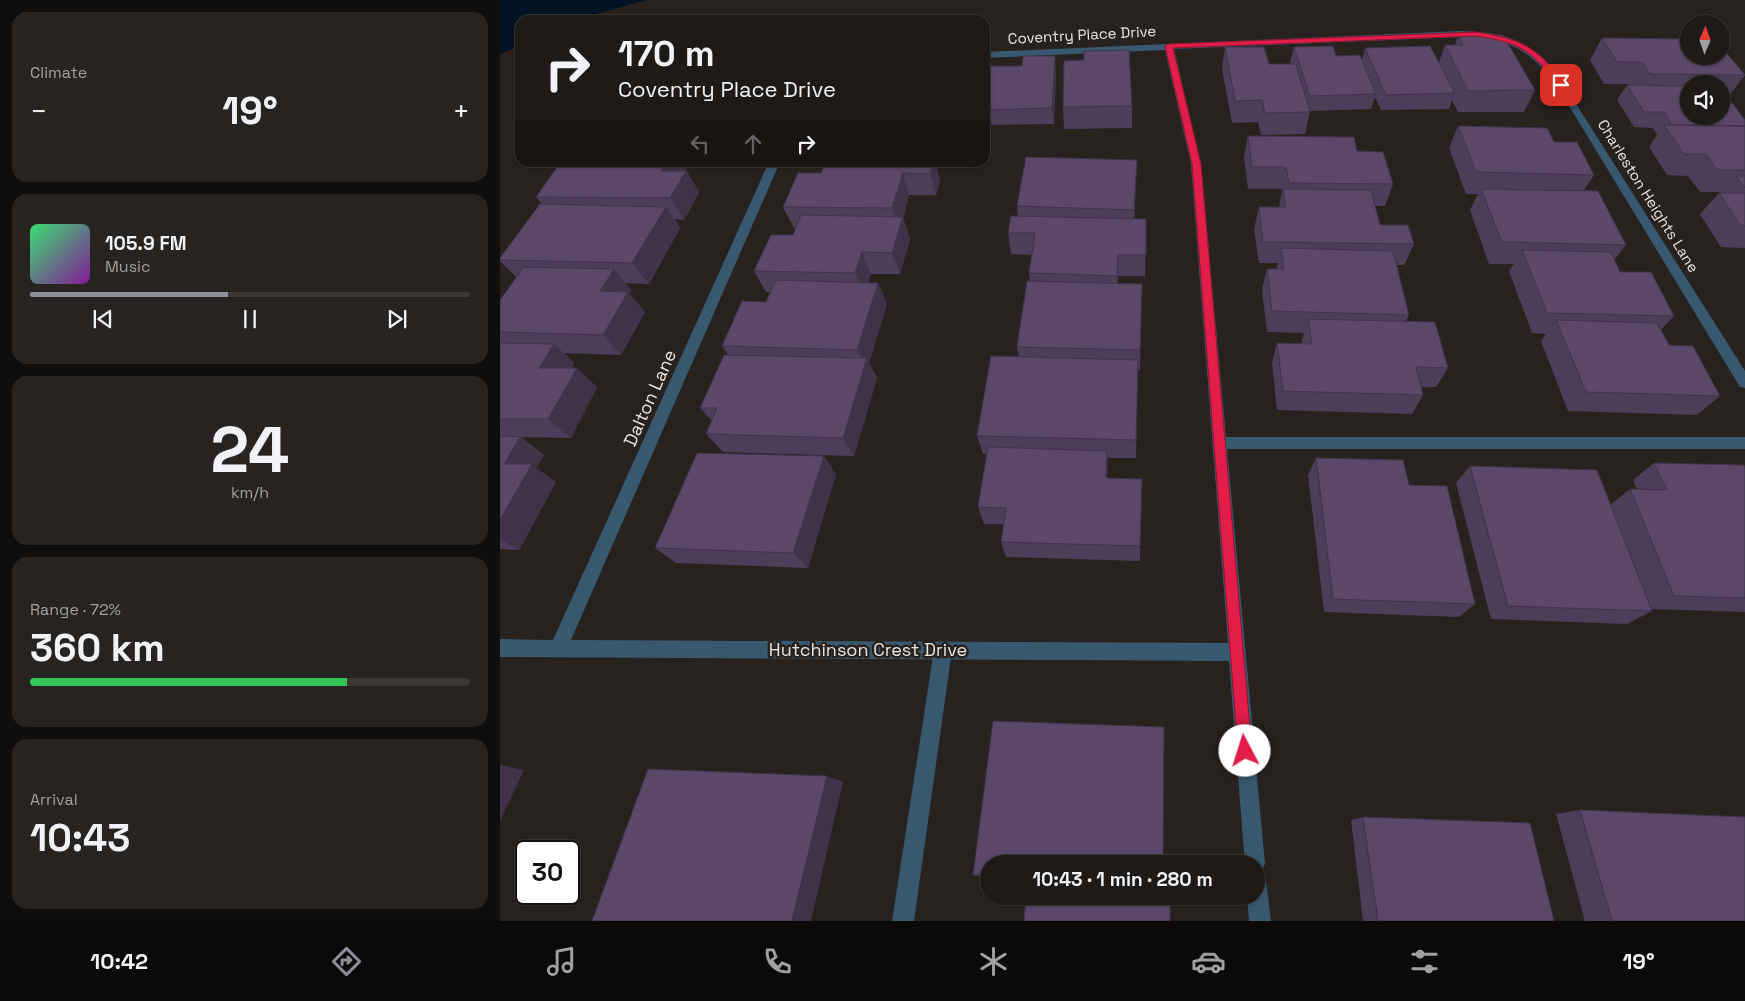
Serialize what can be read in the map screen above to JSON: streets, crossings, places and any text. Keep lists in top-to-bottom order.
{
  "streets": {
    "street": [
      "Coventry Place Drive",
      "Charleston Heights Lane",
      "Dalton Lane",
      "Hutchinson Crest Drive"
    ]
  },
  "crossings": [
    ["Coventry Place Drive", "Charleston Heights Lane"],
    ["Dalton Lane", "Hutchinson Crest Drive"]
  ],
  "north": "top",
  "page": {
    "tile": [
      "Climate",
      ["24", "km/h"],
      ["Range · 72%", "360 km"],
      ["Arrival", "10:43"]
    ],
    "turn": ["170 m", "Coventry Place Drive"],
    "heat": ["−", "19°", "+"],
    "song": ["105.9 FM", "Music"],
    "limit": "30",
    "trip": "10:43 · 1 min · 280 m",
    "tabs": ["10:42", "19°"]
  }
}
